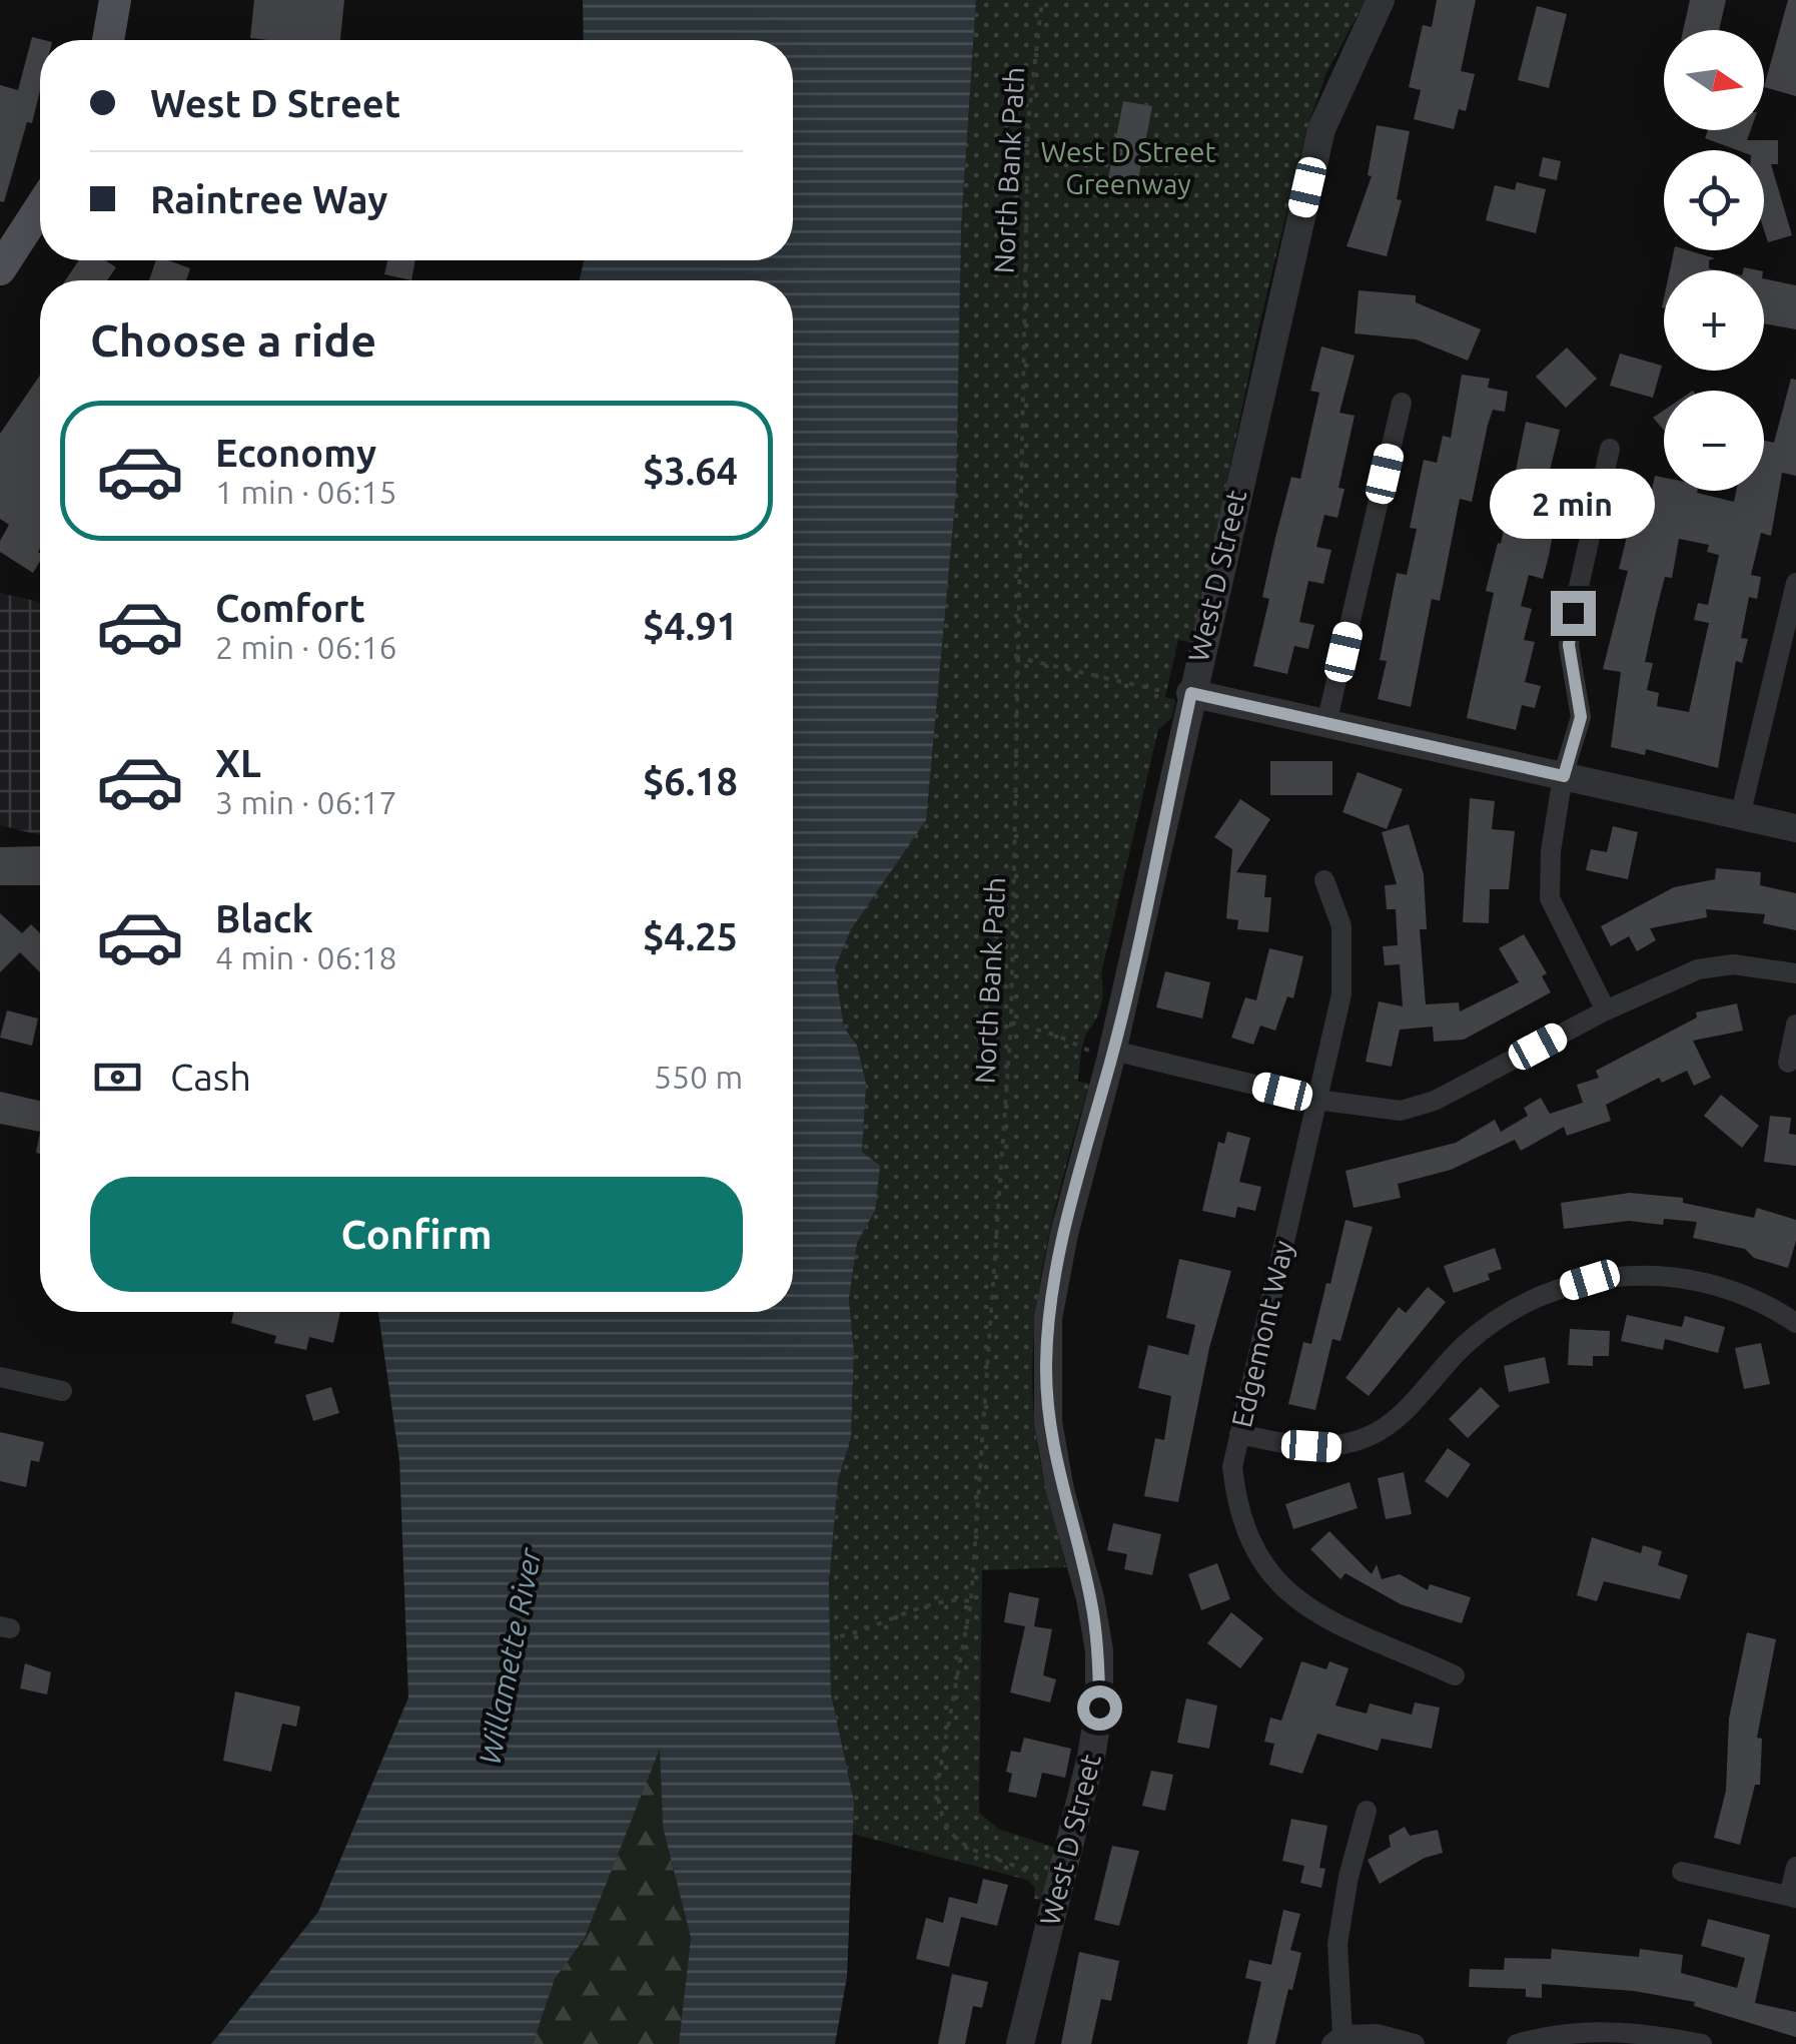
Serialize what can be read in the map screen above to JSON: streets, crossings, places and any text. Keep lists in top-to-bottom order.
{
  "streets": {
    "street": ["West D Street", "Edgemont Way"],
    "path": ["North Bank Path"]
  },
  "crossings": [
    ["North Bank Path", "West D Street"]
  ],
  "water": ["Willamette River"],
  "parks": ["West D Street Greenway"],
  "north": "right",
  "page": {
    "map_buttons": ["+", "−"],
    "banner": ["West D Street", "Raintree Way"],
    "heading": "Choose a ride",
    "list": [
      {
        "name": "Economy",
        "note": "1 min · 06:15",
        "value": "$3.64"
      },
      {
        "name": "Comfort",
        "note": "2 min · 06:16",
        "value": "$4.91"
      },
      {
        "name": "XL",
        "note": "3 min · 06:17",
        "value": "$6.18"
      },
      {
        "name": "Black",
        "note": "4 min · 06:18",
        "value": "$4.25"
      }
    ],
    "bubble": "2 min",
    "pay": ["Cash", "550 m"],
    "buttons": "Confirm"
  }
}
